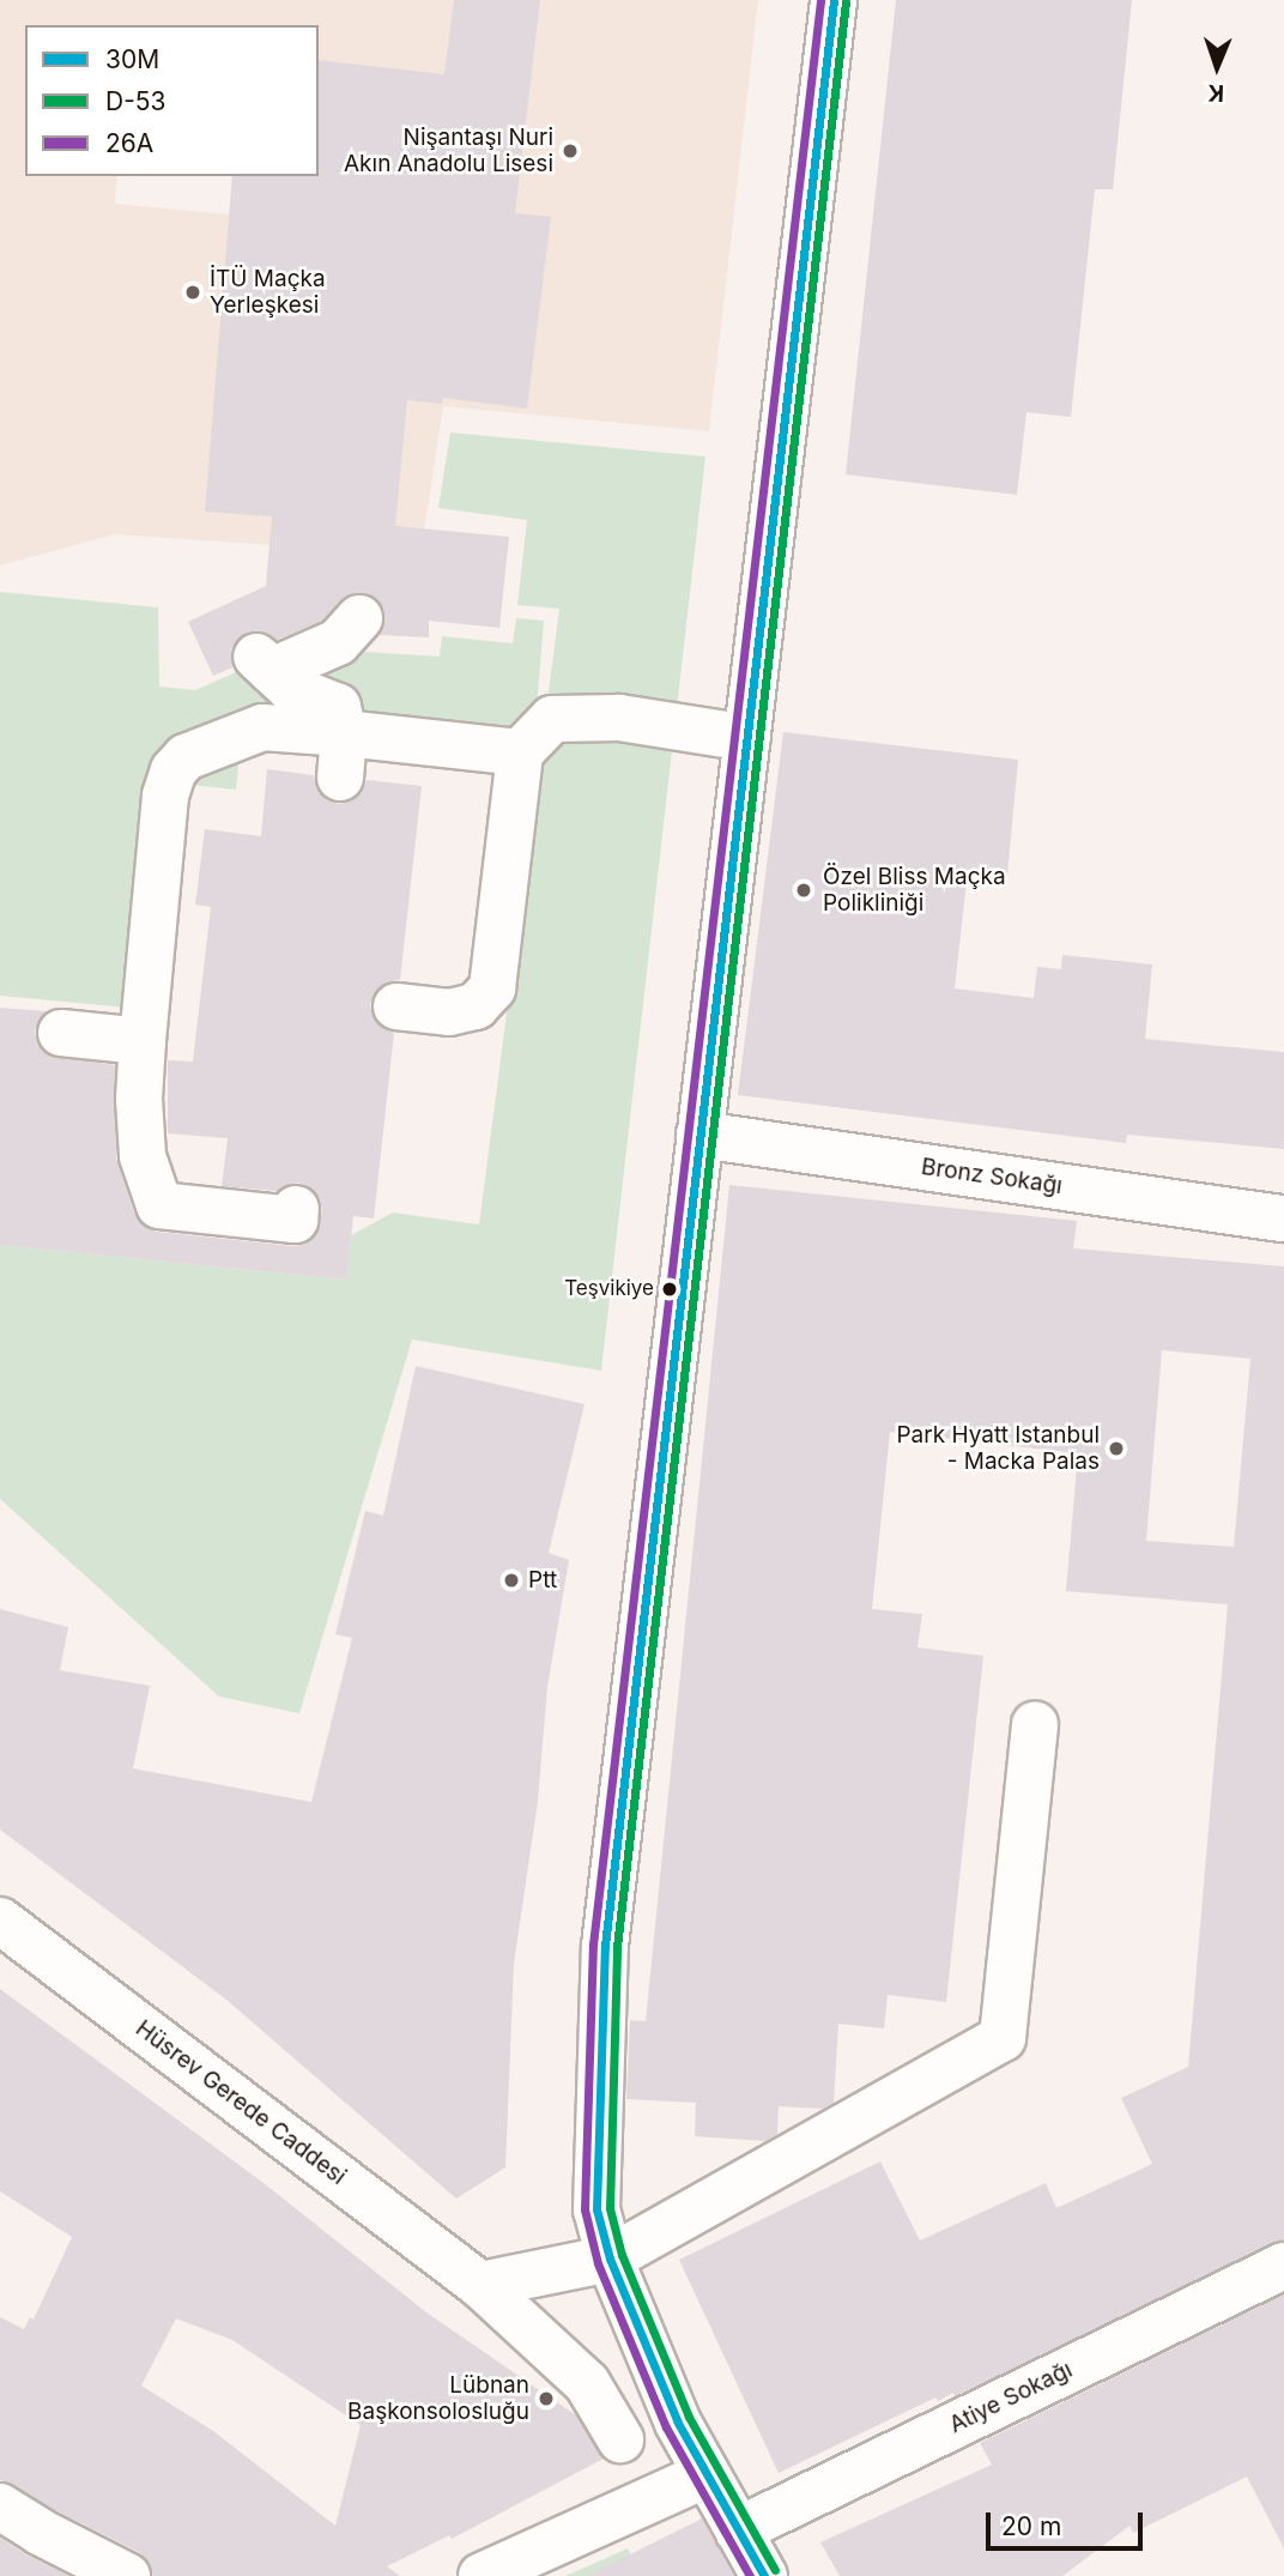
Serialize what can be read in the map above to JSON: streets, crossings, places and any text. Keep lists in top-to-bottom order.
{
  "streets": {
    "street": ["Bronz Sokağı", "Hüsrev Gerede Caddesi", "Atiye Sokağı"]
  },
  "places": [
    "Nişantaşı Nuri Akın Anadolu Lisesi",
    "İTÜ Maçka Yerleşkesi",
    "Özel Bliss Maçka Polikliniği",
    "Teşvikiye",
    "Park Hyatt Istanbul - Macka Palas",
    "Ptt",
    "Lübnan Başkonsolosluğu"
  ],
  "lines": ["transit line 30M", "transit line 26A", "transit line D-53"],
  "legend": ["30M", "D-53", "26A"],
  "scale_bar": "20 m",
  "north": "bottom"
}
